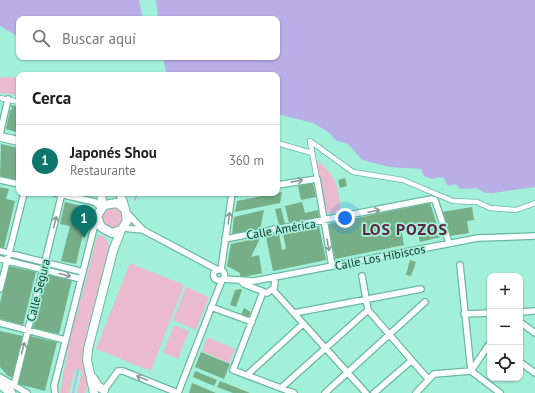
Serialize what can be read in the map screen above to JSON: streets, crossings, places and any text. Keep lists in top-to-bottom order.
{
  "streets": {
    "street": ["Calle América", "Calle Los Hibiscos", "Calle Segura"]
  },
  "crossings": [
    ["Calle América", "Calle Los Hibiscos"]
  ],
  "districts": ["LOS POZOS"],
  "page": {
    "search": "Buscar aquí",
    "heading": "Cerca",
    "list": [
      {
        "mark": "1",
        "name": "Japonés Shou",
        "note": "Restaurante",
        "value": "360 m"
      }
    ],
    "pins": "1",
    "map_buttons": ["+", "−"]
  }
}
